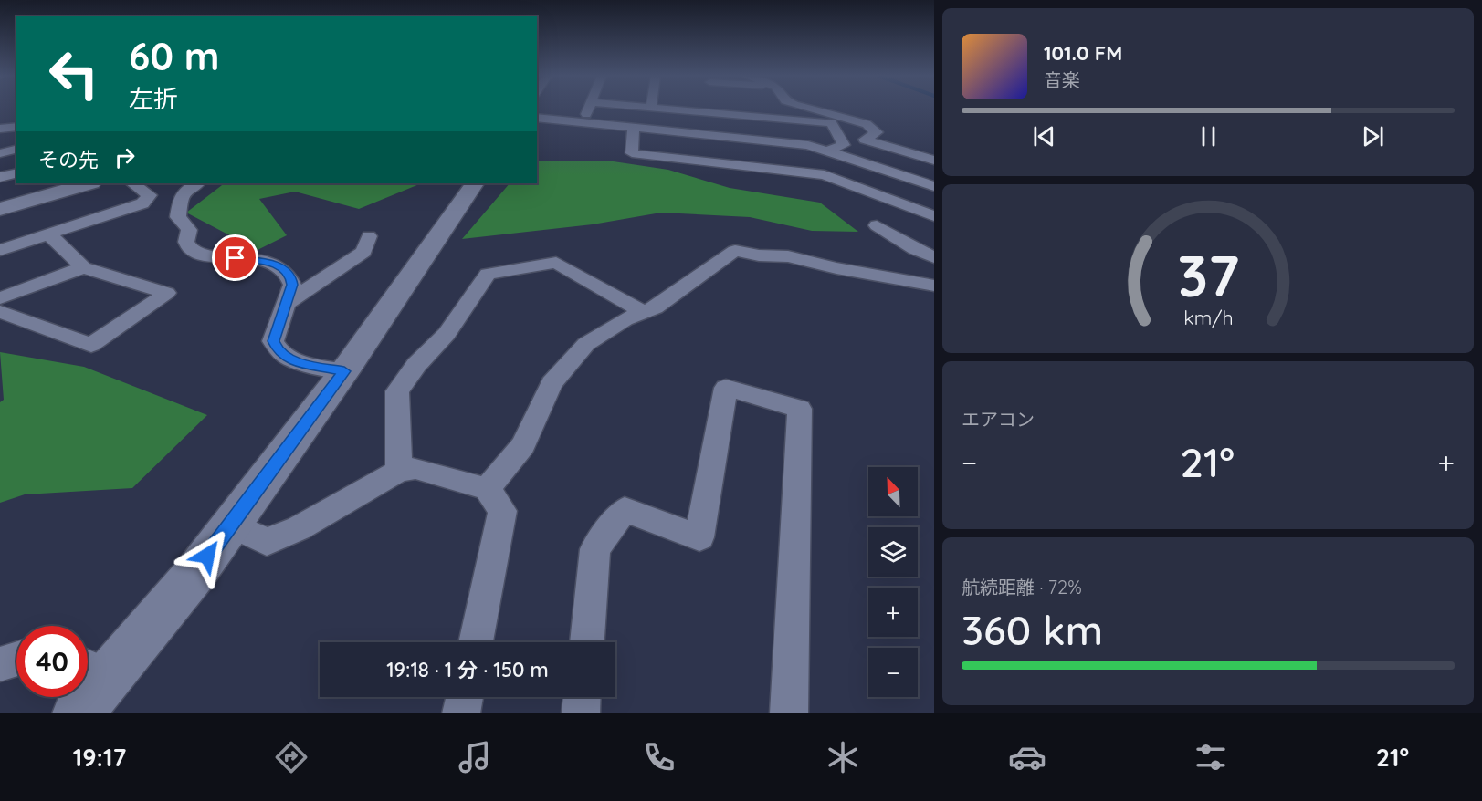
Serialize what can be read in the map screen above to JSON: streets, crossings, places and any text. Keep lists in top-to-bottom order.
{
  "north": "top left",
  "page": {
    "turn": ["60 m", "左折"],
    "song": ["101.0 FM", "音楽"],
    "then": "その先",
    "tile": [
      "エアコン",
      ["航続距離 · 72%", "360 km"]
    ],
    "heat": ["−", "21°", "+"],
    "map_buttons": ["+", "−"],
    "limit": "40",
    "trip": "19:18 · 1 分 · 150 m",
    "tabs": ["19:17", "21°"],
    "gauge": ["37", "km/h"]
  }
}
